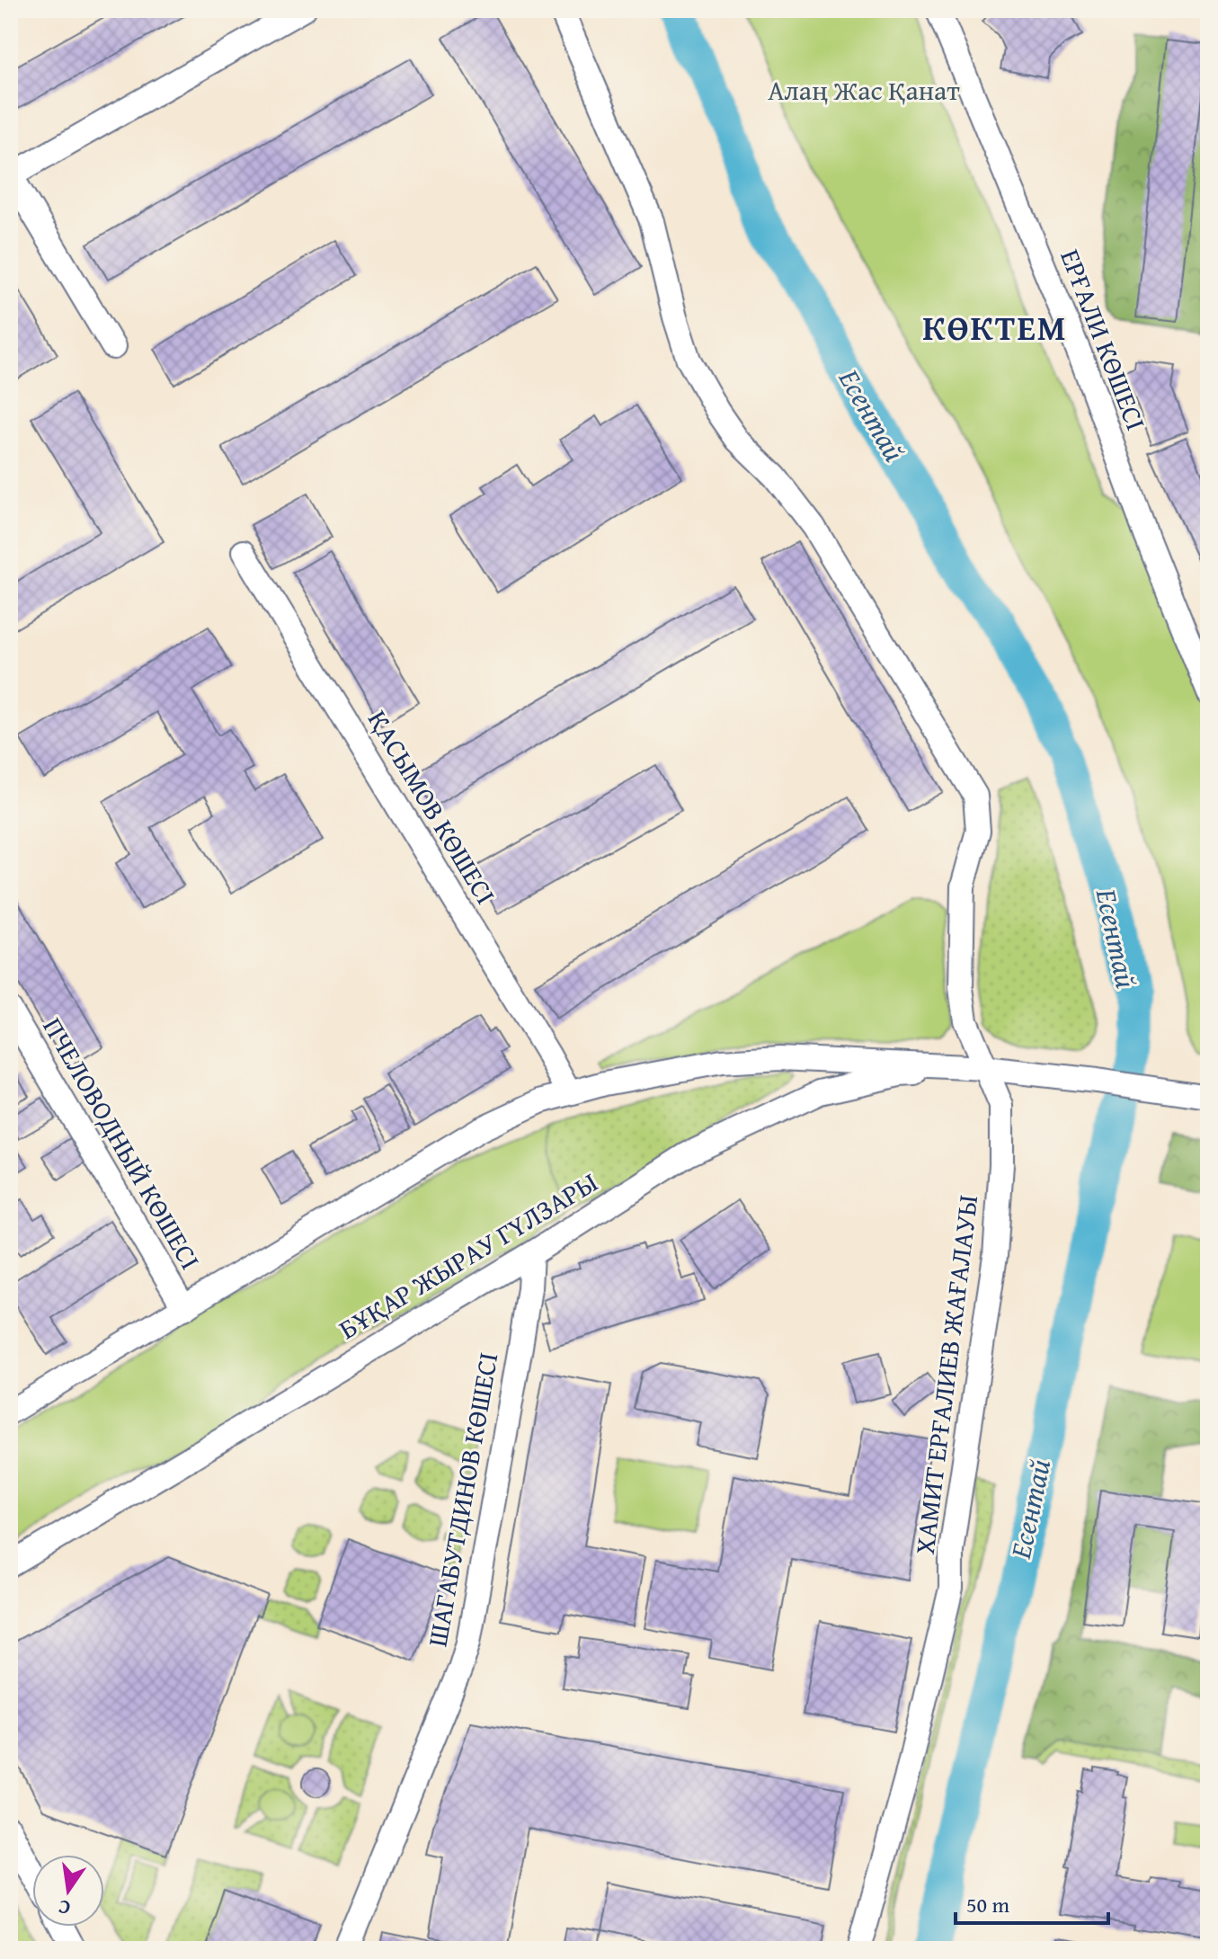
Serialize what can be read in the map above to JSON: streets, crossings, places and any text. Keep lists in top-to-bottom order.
{
  "streets": {
    "street": [
      "ЕРҒАЛИ КӨШЕСІ",
      "ҚАСЫМОВ КӨШЕСІ",
      "ПЧЕЛОВОДНЫЙ КӨШЕСІ",
      "БҰҚАР ЖЫРАУ ГҮЛЗАРЫ",
      "ХАМИТ ЕРҒАЛИЕВ ЖАҒАЛАУЫ",
      "ШАГАБУТДИНОВ КӨШЕСІ"
    ]
  },
  "crossings": [
    ["ҚАСЫМОВ КӨШЕСІ", "БҰҚАР ЖЫРАУ ГҮЛЗАРЫ"],
    ["ПЧЕЛОВОДНЫЙ КӨШЕСІ", "БҰҚАР ЖЫРАУ ГҮЛЗАРЫ"],
    ["БҰҚАР ЖЫРАУ ГҮЛЗАРЫ", "ХАМИТ ЕРҒАЛИЕВ ЖАҒАЛАУЫ"],
    ["БҰҚАР ЖЫРАУ ГҮЛЗАРЫ", "ШАГАБУТДИНОВ КӨШЕСІ"]
  ],
  "districts": ["КӨКТЕМ"],
  "water": ["Есентай"],
  "parks": ["Алаң Жас Қанат"],
  "scale_bar": "50 m",
  "north": "bottom"
}
